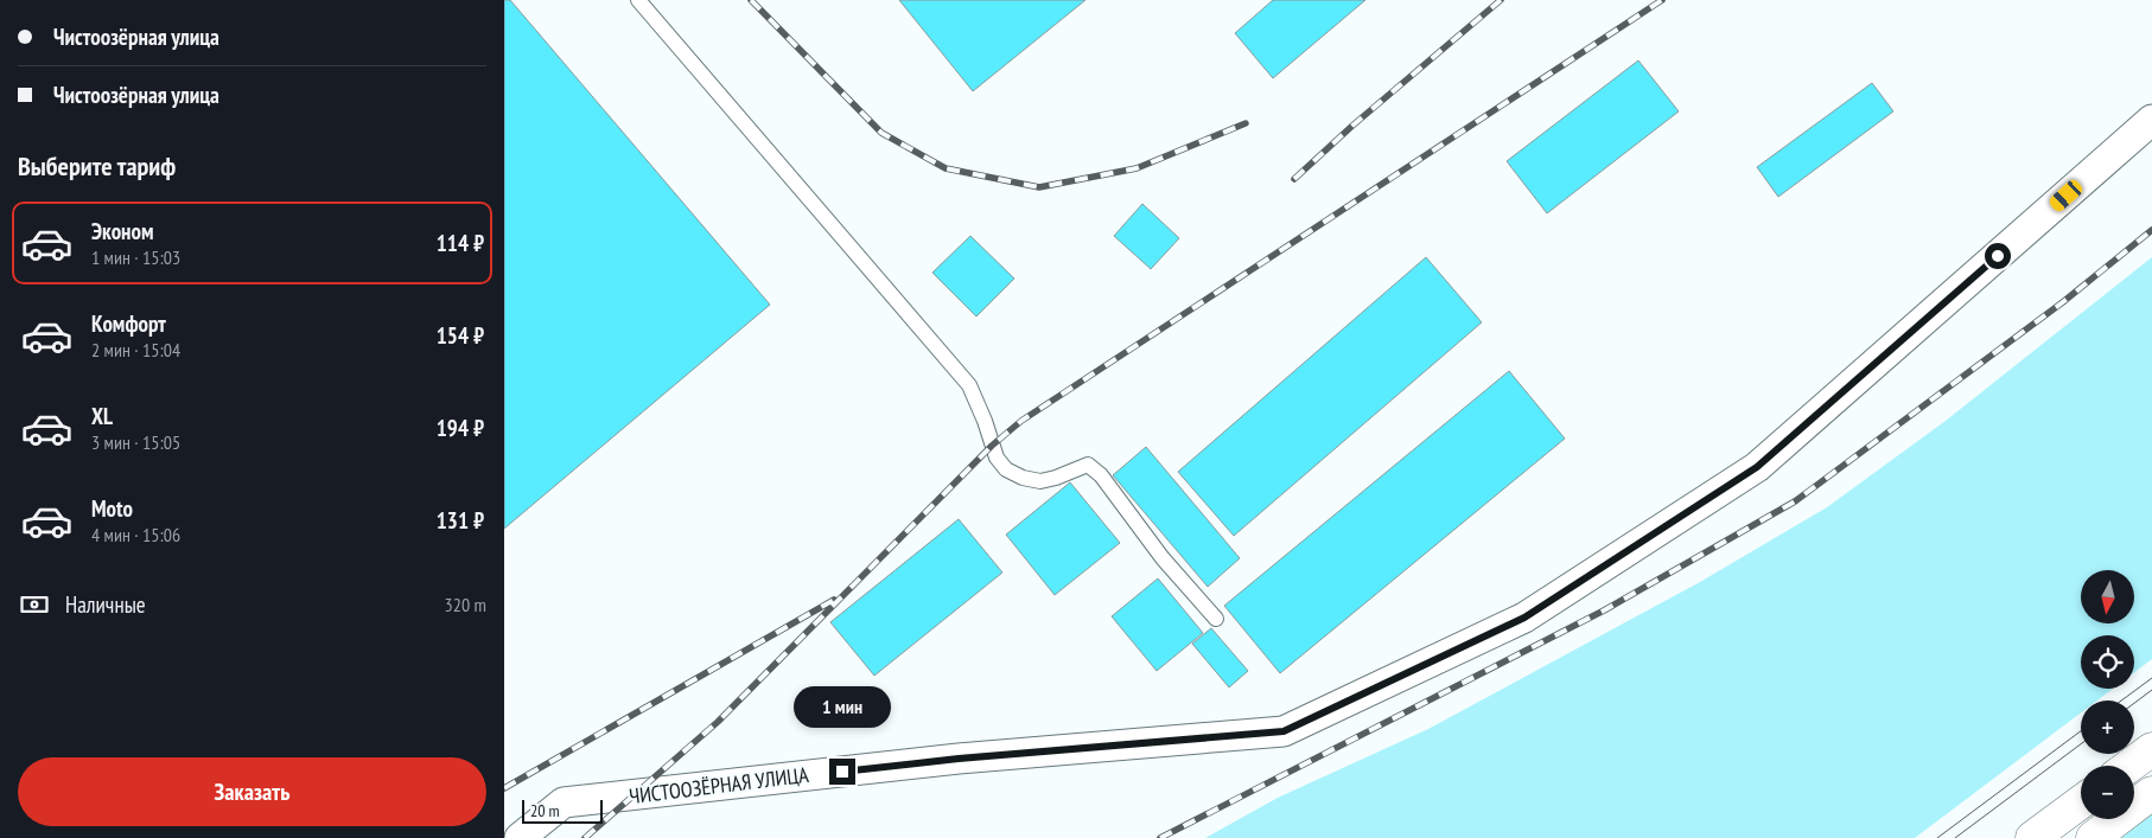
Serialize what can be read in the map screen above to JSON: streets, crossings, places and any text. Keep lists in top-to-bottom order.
{
  "streets": {
    "street": ["ЧИСТООЗЁРНАЯ УЛИЦА"]
  },
  "scale_bar": "20 m",
  "north": "bottom",
  "page": {
    "banner": ["Чистоозёрная улица", "Чистоозёрная улица"],
    "heading": "Выберите тариф",
    "list": [
      {
        "name": "Эконом",
        "note": "1 мин · 15:03",
        "value": "114 ₽"
      },
      {
        "name": "Комфорт",
        "note": "2 мин · 15:04",
        "value": "154 ₽"
      },
      {
        "name": "XL",
        "note": "3 мин · 15:05",
        "value": "194 ₽"
      },
      {
        "name": "Moto",
        "note": "4 мин · 15:06",
        "value": "131 ₽"
      }
    ],
    "map_buttons": ["+", "−"],
    "pay": ["Наличные", "320 m"],
    "bubble": "1 мин",
    "buttons": "Заказать",
    "scale": "20 m"
  }
}
